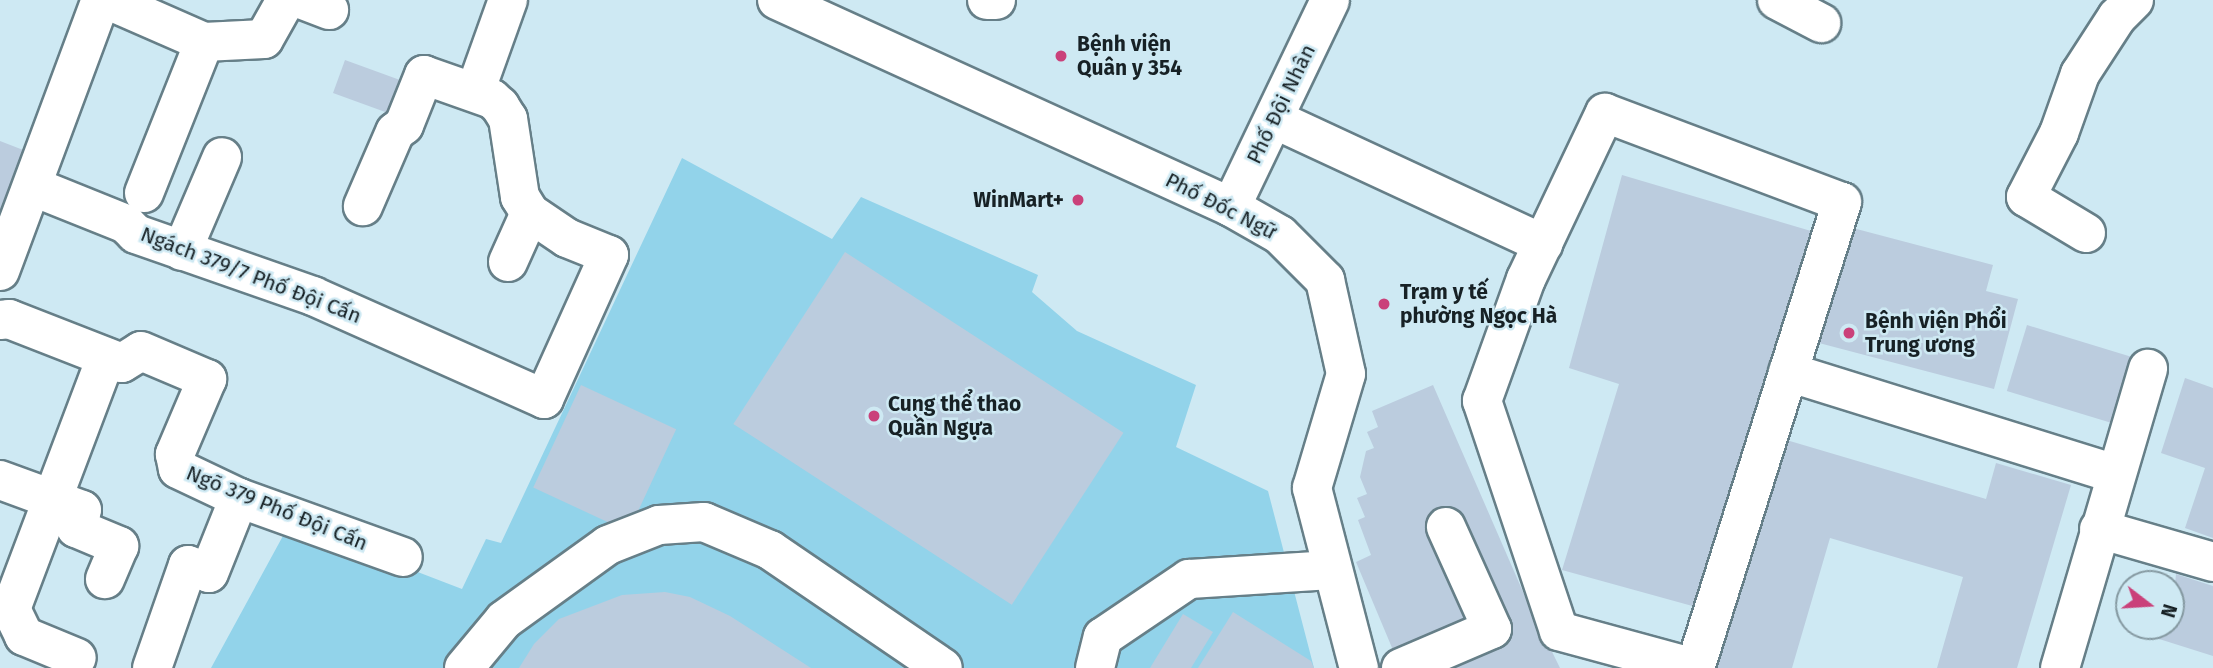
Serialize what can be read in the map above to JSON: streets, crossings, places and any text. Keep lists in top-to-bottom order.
{
  "streets": {
    "street": [
      "Phố Đội Nhân",
      "Phố Đốc Ngữ",
      "Ngách 379/7 Phố Đội Cấn",
      "Ngõ 379 Phố Đội Cấn"
    ]
  },
  "crossings": [
    ["Phố Đội Nhân", "Phố Đốc Ngữ"]
  ],
  "places": [
    "Bệnh viện Quân y 354",
    "WinMart+",
    "Trạm y tế phường Ngọc Hà",
    "Bệnh viện Phổi Trung ương",
    "Cung thể thao Quần Ngựa"
  ],
  "north": "right"
}
